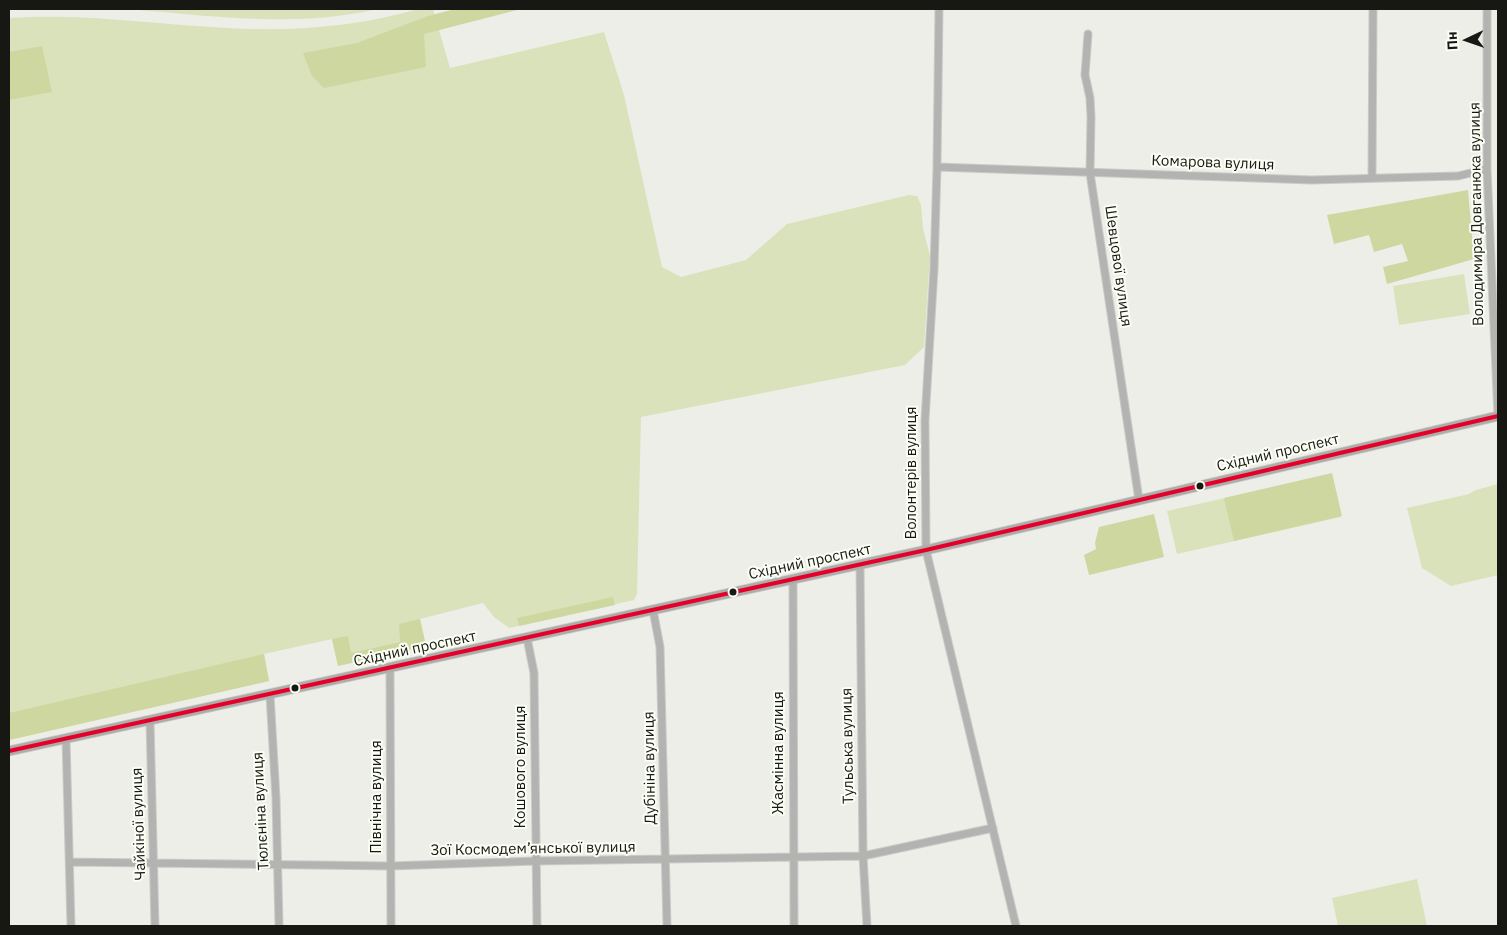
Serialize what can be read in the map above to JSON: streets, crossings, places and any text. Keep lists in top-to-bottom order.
{
  "streets": {
    "main road": ["Східний проспект"],
    "street": [
      "Комарова вулиця",
      "Володимира Довганюка вулиця",
      "Шевцової вулиця",
      "Волонтерів вулиця",
      "Тульська вулиця",
      "Жасмінна вулиця",
      "Кошового вулиця",
      "Дубініна вулиця",
      "Північна вулиця",
      "Тюлєніна вулиця",
      "Чайкіної вулиця",
      "Зої Космодем’янської вулиця"
    ]
  },
  "crossings": [
    ["Комарова вулиця", "Володимира Довганюка вулиця"],
    ["Комарова вулиця", "Шевцової вулиця"],
    ["Комарова вулиця", "Волонтерів вулиця"],
    ["Володимира Довганюка вулиця", "Східний проспект"],
    ["Шевцової вулиця", "Східний проспект"],
    ["Східний проспект", "Волонтерів вулиця"],
    ["Східний проспект", "Тульська вулиця"],
    ["Східний проспект", "Жасмінна вулиця"],
    ["Східний проспект", "Кошового вулиця"],
    ["Східний проспект", "Дубініна вулиця"],
    ["Східний проспект", "Північна вулиця"],
    ["Східний проспект", "Тюлєніна вулиця"],
    ["Східний проспект", "Чайкіної вулиця"],
    ["Волонтерів вулиця", "Зої Космодем’янської вулиця"],
    ["Тульська вулиця", "Зої Космодем’янської вулиця"],
    ["Жасмінна вулиця", "Зої Космодем’янської вулиця"],
    ["Кошового вулиця", "Зої Космодем’янської вулиця"],
    ["Дубініна вулиця", "Зої Космодем’янської вулиця"],
    ["Північна вулиця", "Зої Космодем’янської вулиця"],
    ["Тюлєніна вулиця", "Зої Космодем’янської вулиця"],
    ["Чайкіної вулиця", "Зої Космодем’янської вулиця"]
  ],
  "north": "left"
}
